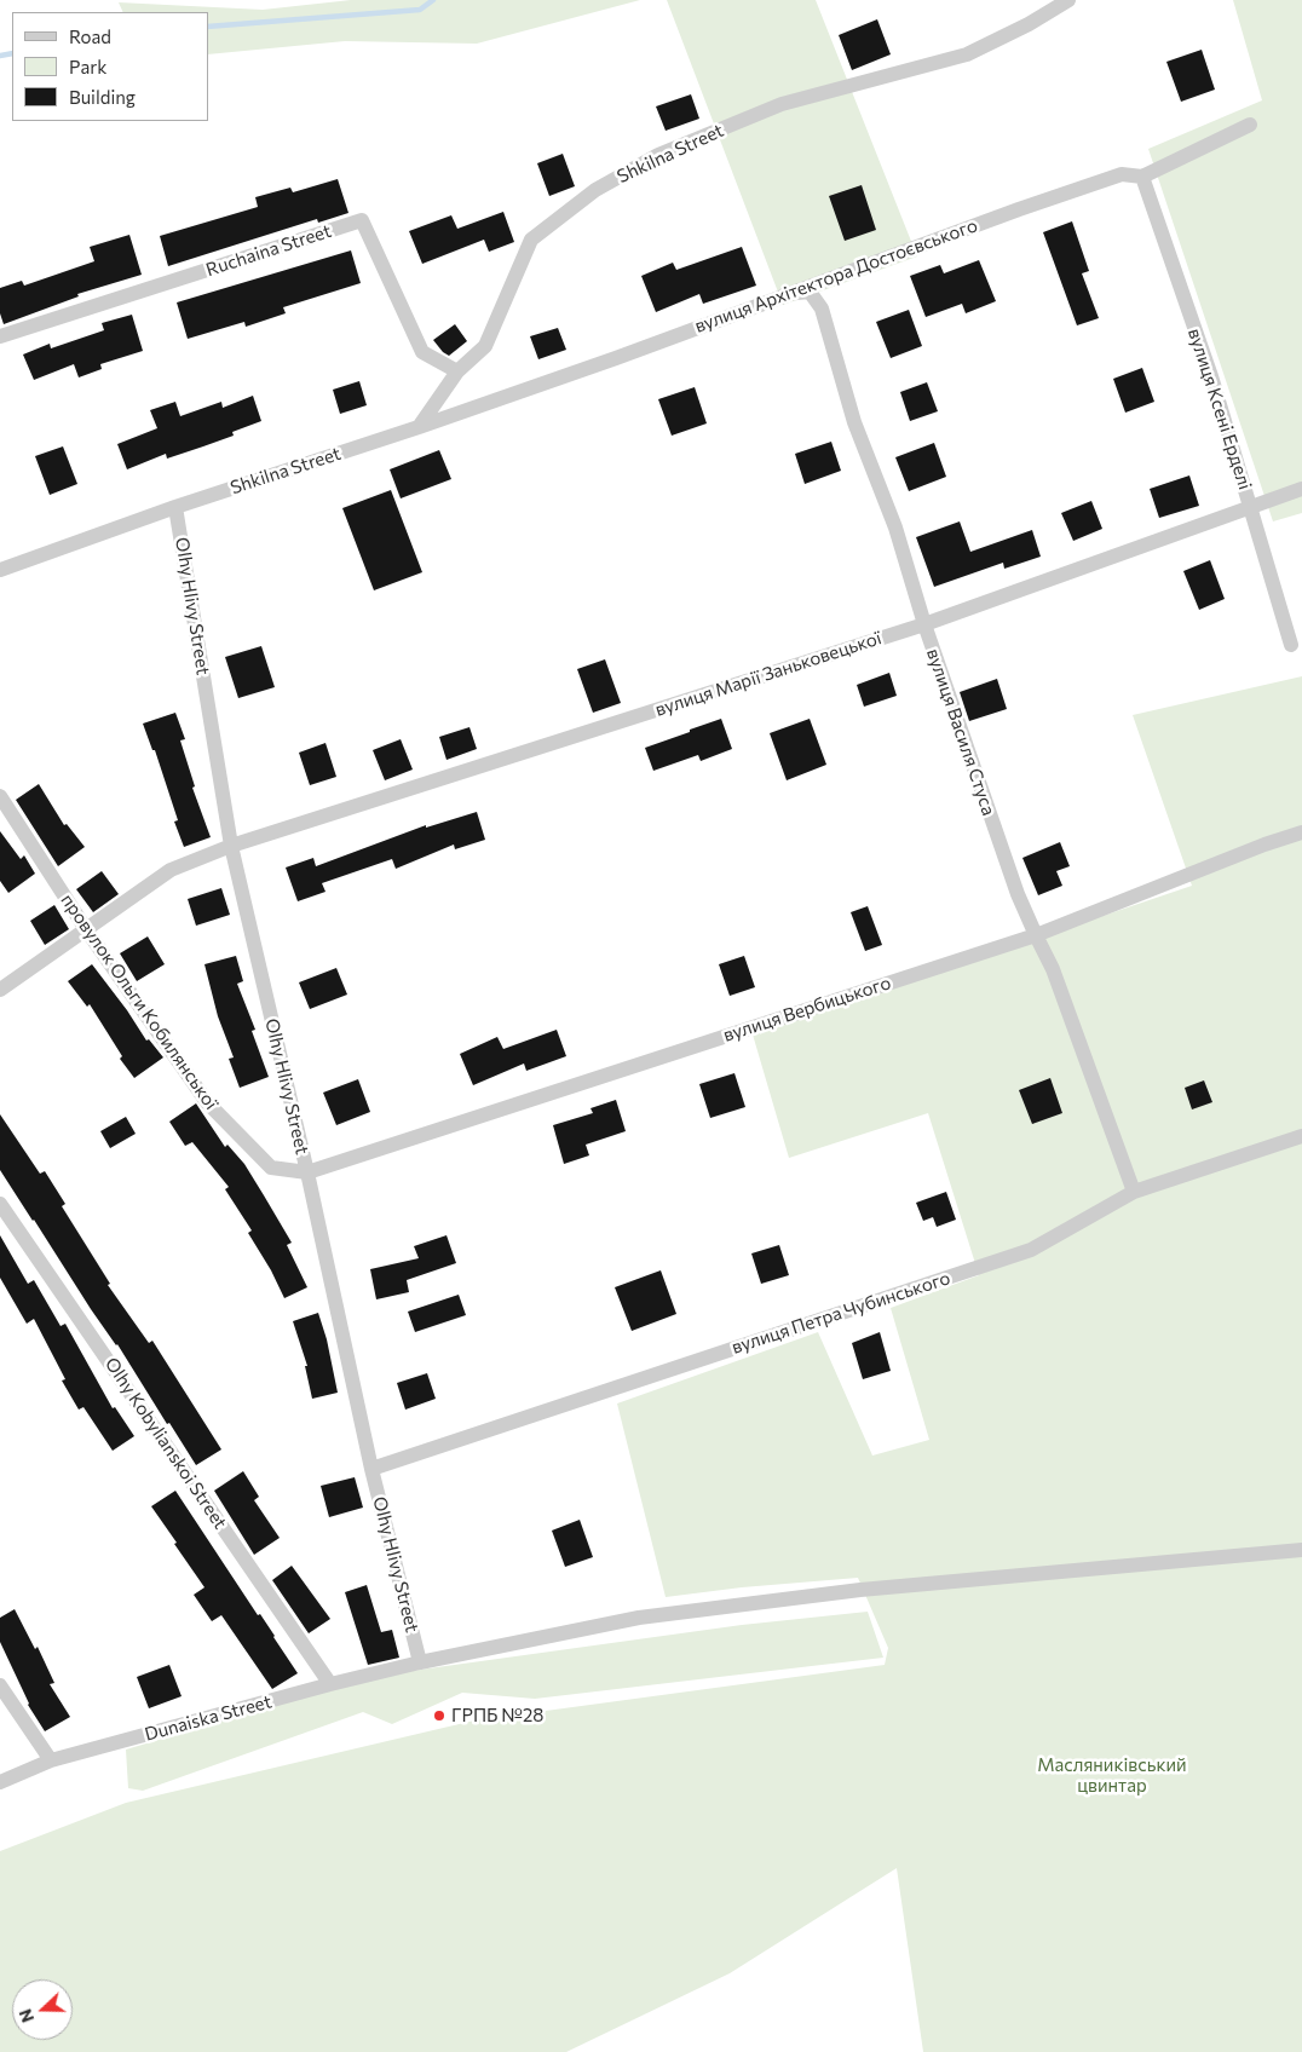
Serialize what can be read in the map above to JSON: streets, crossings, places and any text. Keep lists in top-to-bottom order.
{
  "streets": {
    "street": [
      "Shkilna Street",
      "Ruchaina Street",
      "вулиця Архітектора Достоєвського",
      "вулиця Ксені Ерделі",
      "Olhy Hlivy Street",
      "вулиця Марії Заньковецької",
      "вулиця Василя Стуса",
      "провулок Ольги Кобилянської",
      "вулиця Вербицького",
      "вулиця Петра Чубинського",
      "Olhy Kobylianskoi Street",
      "Dunaiska Street"
    ]
  },
  "crossings": [
    ["Shkilna Street", "Ruchaina Street"],
    ["Shkilna Street", "вулиця Архітектора Достоєвського"],
    ["Shkilna Street", "Olhy Hlivy Street"],
    ["вулиця Архітектора Достоєвського", "вулиця Ксені Ерделі"],
    ["вулиця Архітектора Достоєвського", "вулиця Василя Стуса"],
    ["вулиця Ксені Ерделі", "вулиця Марії Заньковецької"],
    ["Olhy Hlivy Street", "вулиця Марії Заньковецької"],
    ["Olhy Hlivy Street", "провулок Ольги Кобилянської"],
    ["Olhy Hlivy Street", "вулиця Вербицького"],
    ["Olhy Hlivy Street", "вулиця Петра Чубинського"],
    ["Olhy Hlivy Street", "Dunaiska Street"],
    ["вулиця Марії Заньковецької", "вулиця Василя Стуса"],
    ["вулиця Марії Заньковецької", "провулок Ольги Кобилянської"],
    ["вулиця Василя Стуса", "вулиця Вербицького"],
    ["вулиця Василя Стуса", "вулиця Петра Чубинського"],
    ["провулок Ольги Кобилянської", "вулиця Вербицького"],
    ["Olhy Kobylianskoi Street", "Dunaiska Street"]
  ],
  "parks": ["Масляниківський цвинтар"],
  "places": ["ГРПБ №28"],
  "legend": ["Road", "Park", "Building"],
  "north": "left"
}
